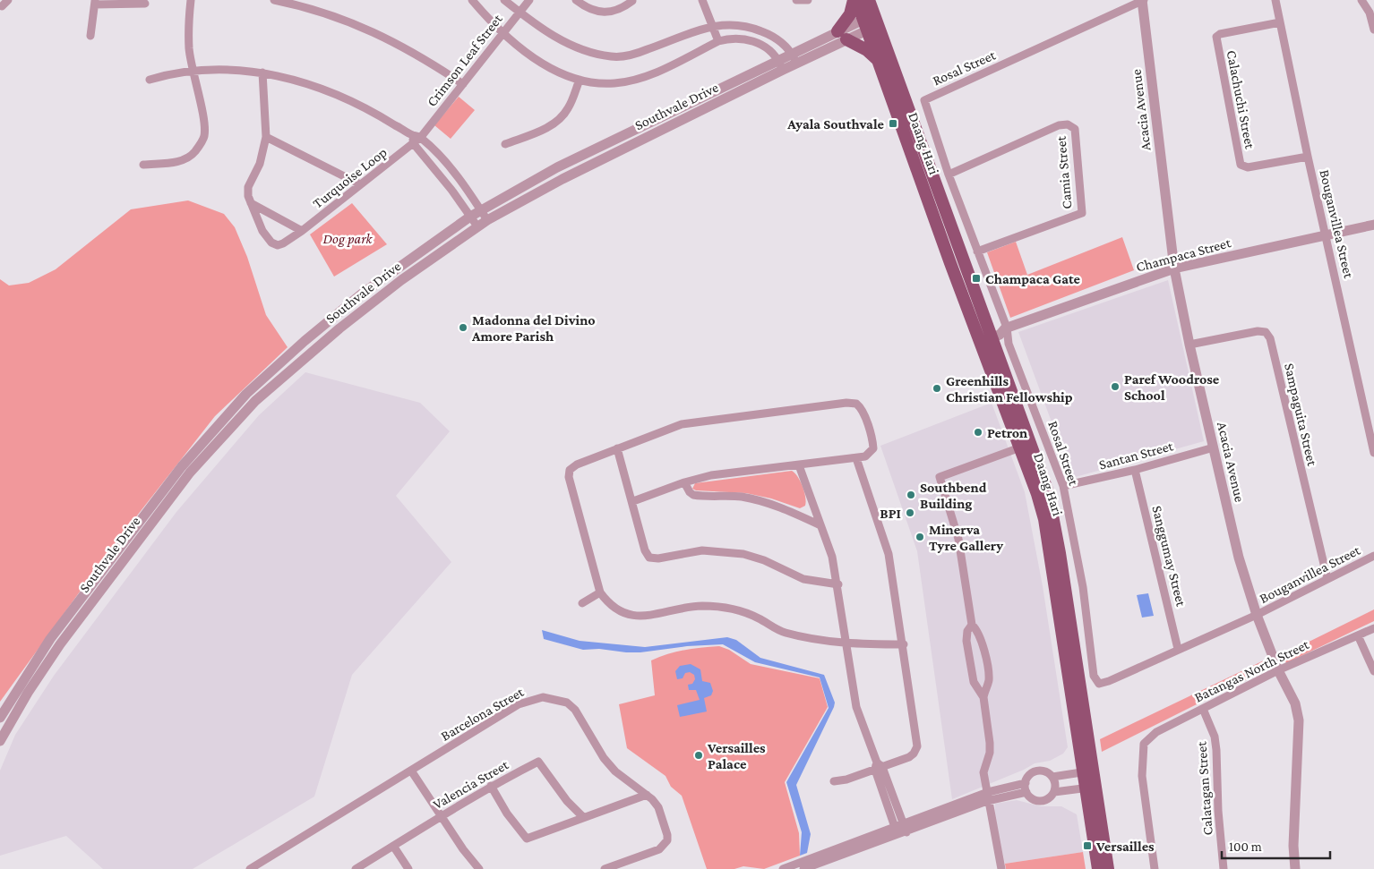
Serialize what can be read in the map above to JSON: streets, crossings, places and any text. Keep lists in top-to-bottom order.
{
  "streets": {
    "main road": ["Daang Hari"],
    "street": [
      "Crimson Leaf Street",
      "Rosal Street",
      "Calachuchi Street",
      "Southvale Drive",
      "Acacia Avenue",
      "Camia Street",
      "Turquoise Loop",
      "Bouganvillea Street",
      "Champaca Street",
      "Sampaguita Street",
      "Santan Street",
      "Sanggumay Street",
      "Batangas North Street",
      "Barcelona Street",
      "Valencia Street",
      "Calatagan Street"
    ]
  },
  "crossings": [
    ["Crimson Leaf Street", "Turquoise Loop"],
    ["Rosal Street", "Acacia Avenue"],
    ["Rosal Street", "Daang Hari"],
    ["Rosal Street", "Camia Street"],
    ["Rosal Street", "Bouganvillea Street"],
    ["Rosal Street", "Champaca Street"],
    ["Rosal Street", "Santan Street"],
    ["Rosal Street", "Sanggumay Street"],
    ["Calachuchi Street", "Bouganvillea Street"],
    ["Southvale Drive", "Daang Hari"],
    ["Acacia Avenue", "Bouganvillea Street"],
    ["Acacia Avenue", "Champaca Street"],
    ["Acacia Avenue", "Sampaguita Street"],
    ["Acacia Avenue", "Santan Street"],
    ["Acacia Avenue", "Batangas North Street"],
    ["Daang Hari", "Champaca Street"],
    ["Bouganvillea Street", "Champaca Street"],
    ["Bouganvillea Street", "Sampaguita Street"],
    ["Santan Street", "Sanggumay Street"],
    ["Batangas North Street", "Calatagan Street"]
  ],
  "parks": ["Dog park"],
  "places": {
    "transit": ["Ayala Southvale", "Champaca Gate", "Versailles"],
    "other": [
      "Madonna del Divino Amore Parish",
      "Paref Woodrose School",
      "Greenhills Christian Fellowship",
      "Petron",
      "Southbend Building",
      "BPI",
      "Minerva Tyre Gallery",
      "Versailles Palace"
    ]
  },
  "scale_bar": "100 m"
}
